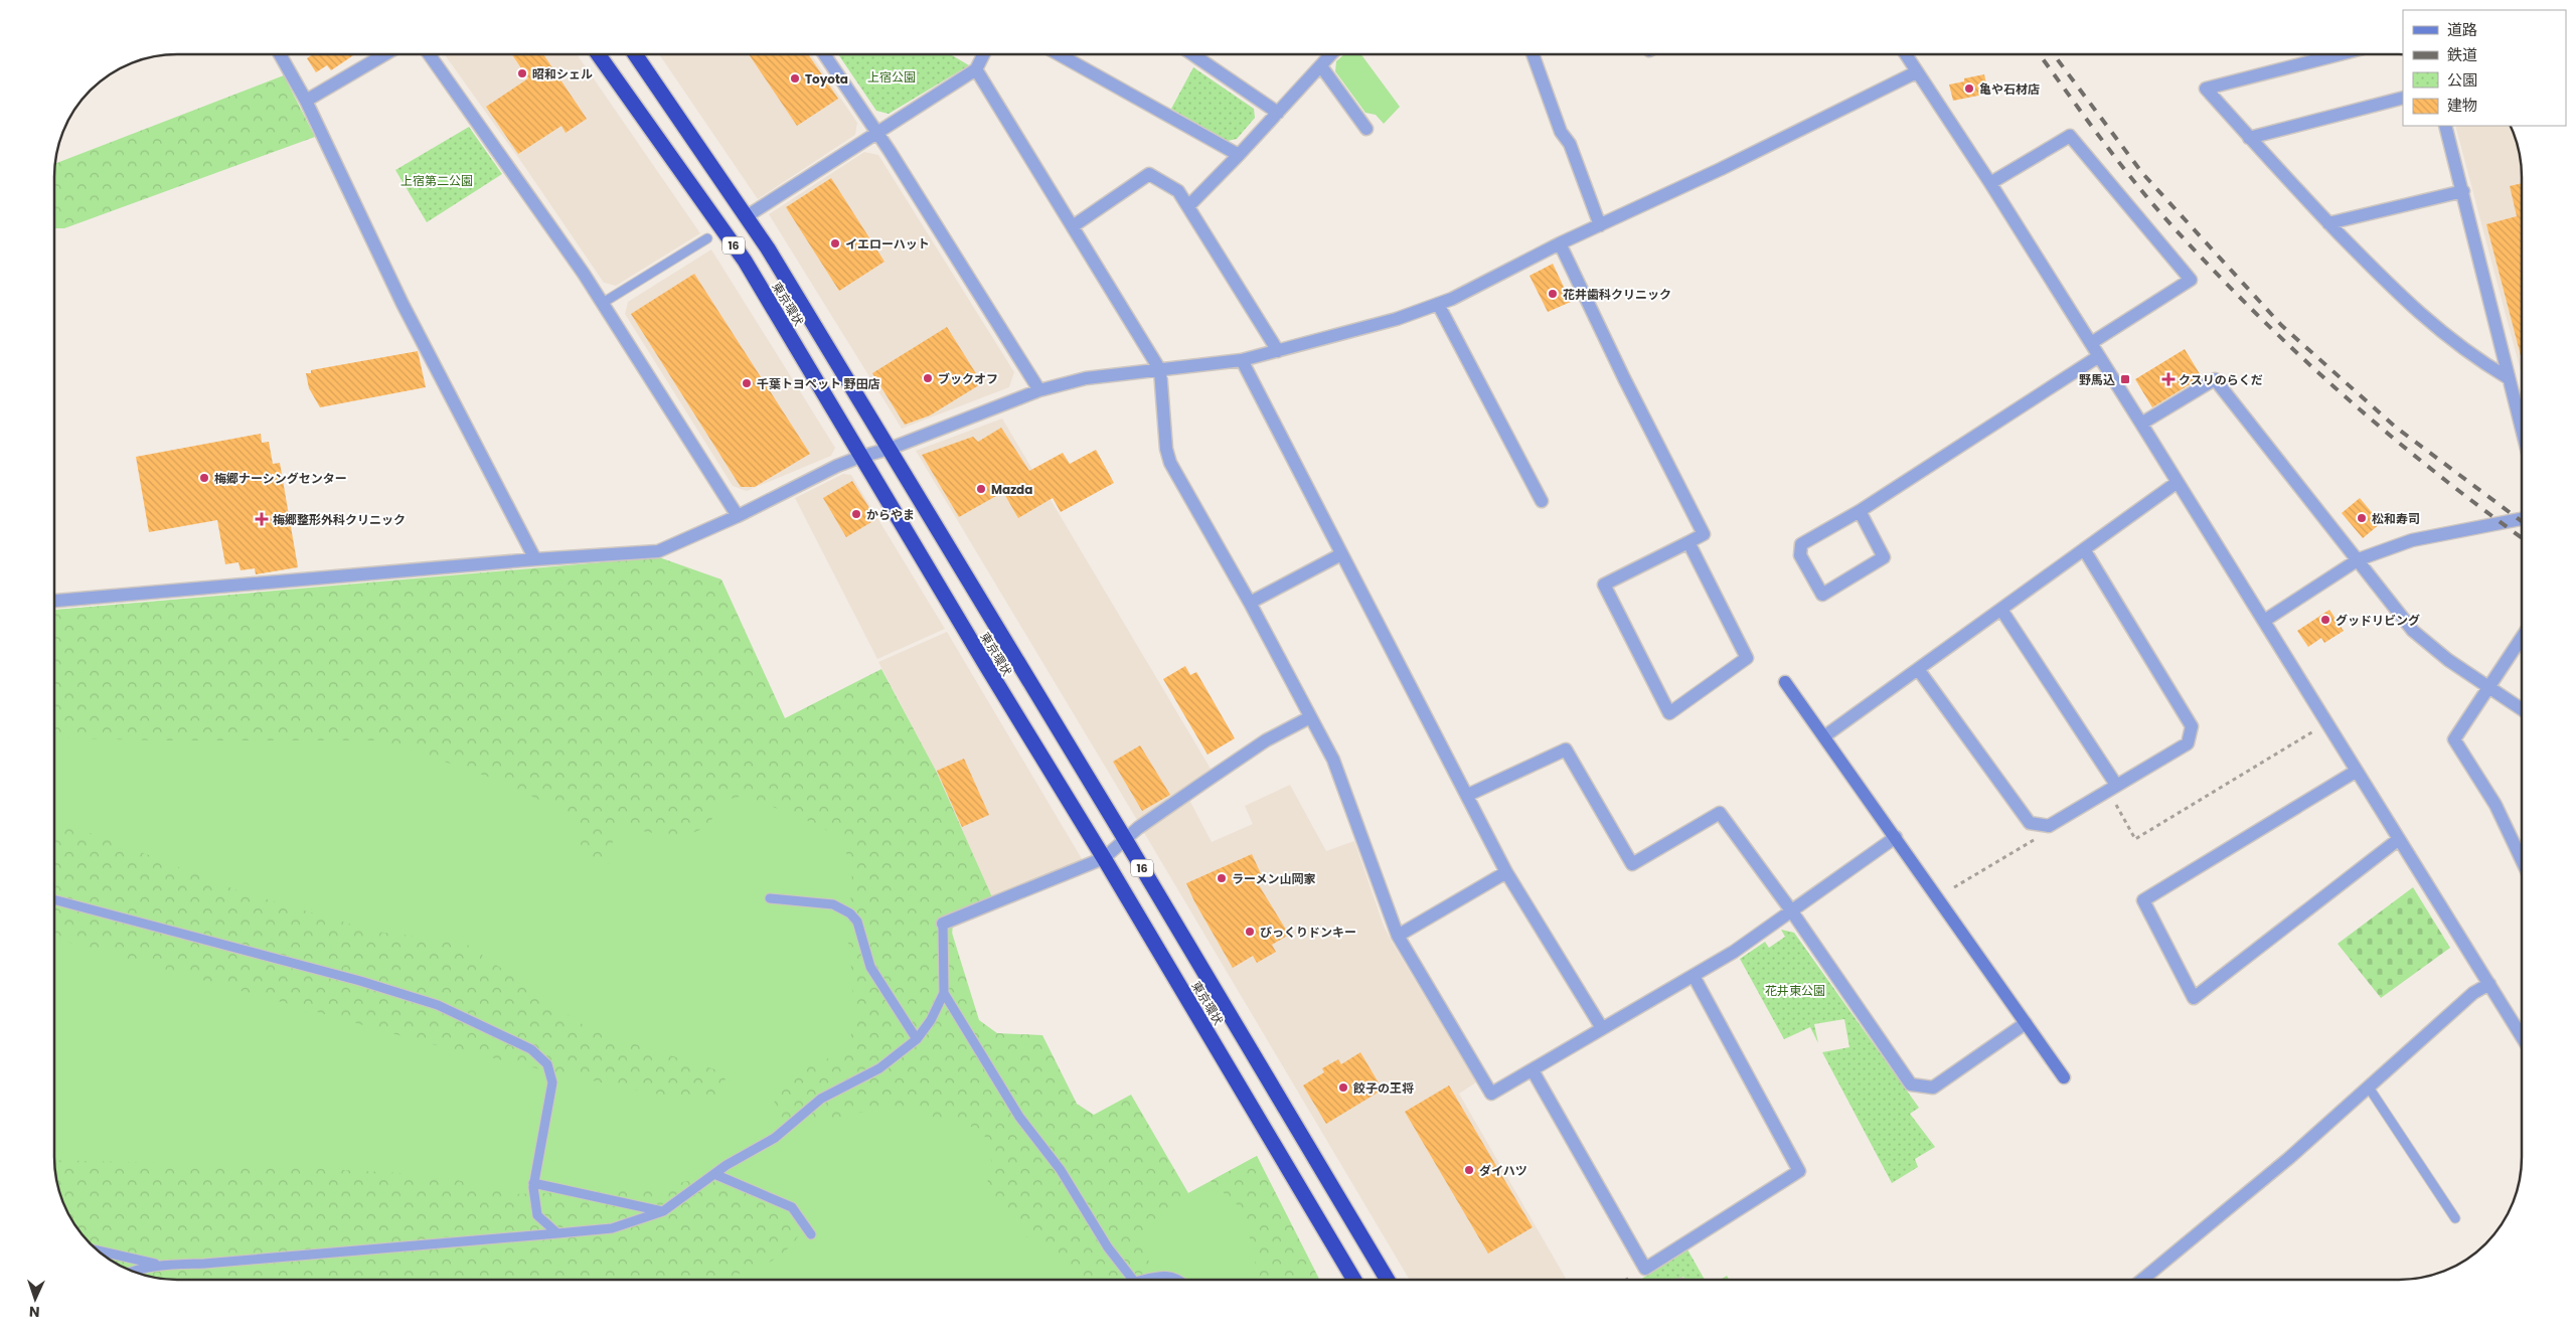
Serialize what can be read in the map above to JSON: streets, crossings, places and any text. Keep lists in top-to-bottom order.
{
  "streets": {
    "highway": ["16", "東京環状"]
  },
  "parks": ["上宿公園", "上宿第二公園", "花井東公園"],
  "places": {
    "other": [
      "昭和シェル",
      "Toyota",
      "亀や石材店",
      "イエローハット",
      "花井歯科クリニック",
      "ブックオフ",
      "千葉トヨペット 野田店",
      "梅郷ナーシングセンター",
      "Mazda",
      "からやま",
      "松和寿司",
      "グッドリビング",
      "ラーメン山岡家",
      "びっくりドンキー",
      "餃子の王将",
      "ダイハツ"
    ],
    "transit": ["野馬込"],
    "health": ["クスリのらくだ", "梅郷整形外科クリニック"]
  },
  "legend": [
    "道路",
    "鉄道",
    "公園",
    "建物"
  ],
  "north": "bottom"
}
